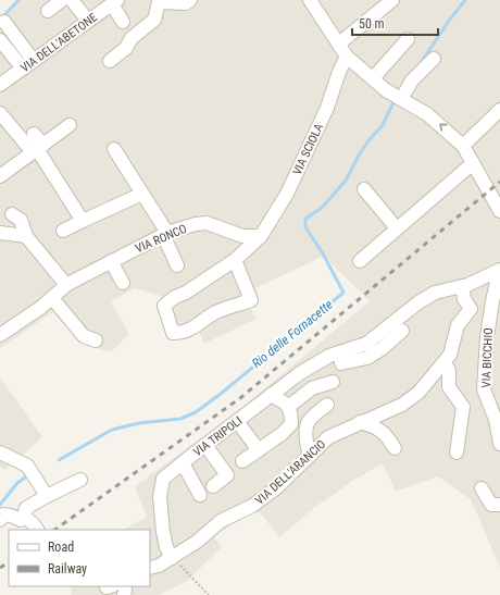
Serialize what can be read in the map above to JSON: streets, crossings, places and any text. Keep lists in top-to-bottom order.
{
  "streets": {
    "street": [
      "VIA DELL'ABETONE",
      "VIA SCIOLA",
      "VIA RONCO",
      "VIA BICCHIO",
      "VIA TRIPOLI",
      "VIA DELL'ARANCIO"
    ]
  },
  "crossings": [
    ["VIA SCIOLA", "VIA RONCO"],
    ["VIA BICCHIO", "VIA TRIPOLI"],
    ["VIA TRIPOLI", "VIA DELL'ARANCIO"]
  ],
  "water": ["Rio delle Fornacette"],
  "legend": ["Road", "Railway"],
  "scale_bar": "50 m"
}
